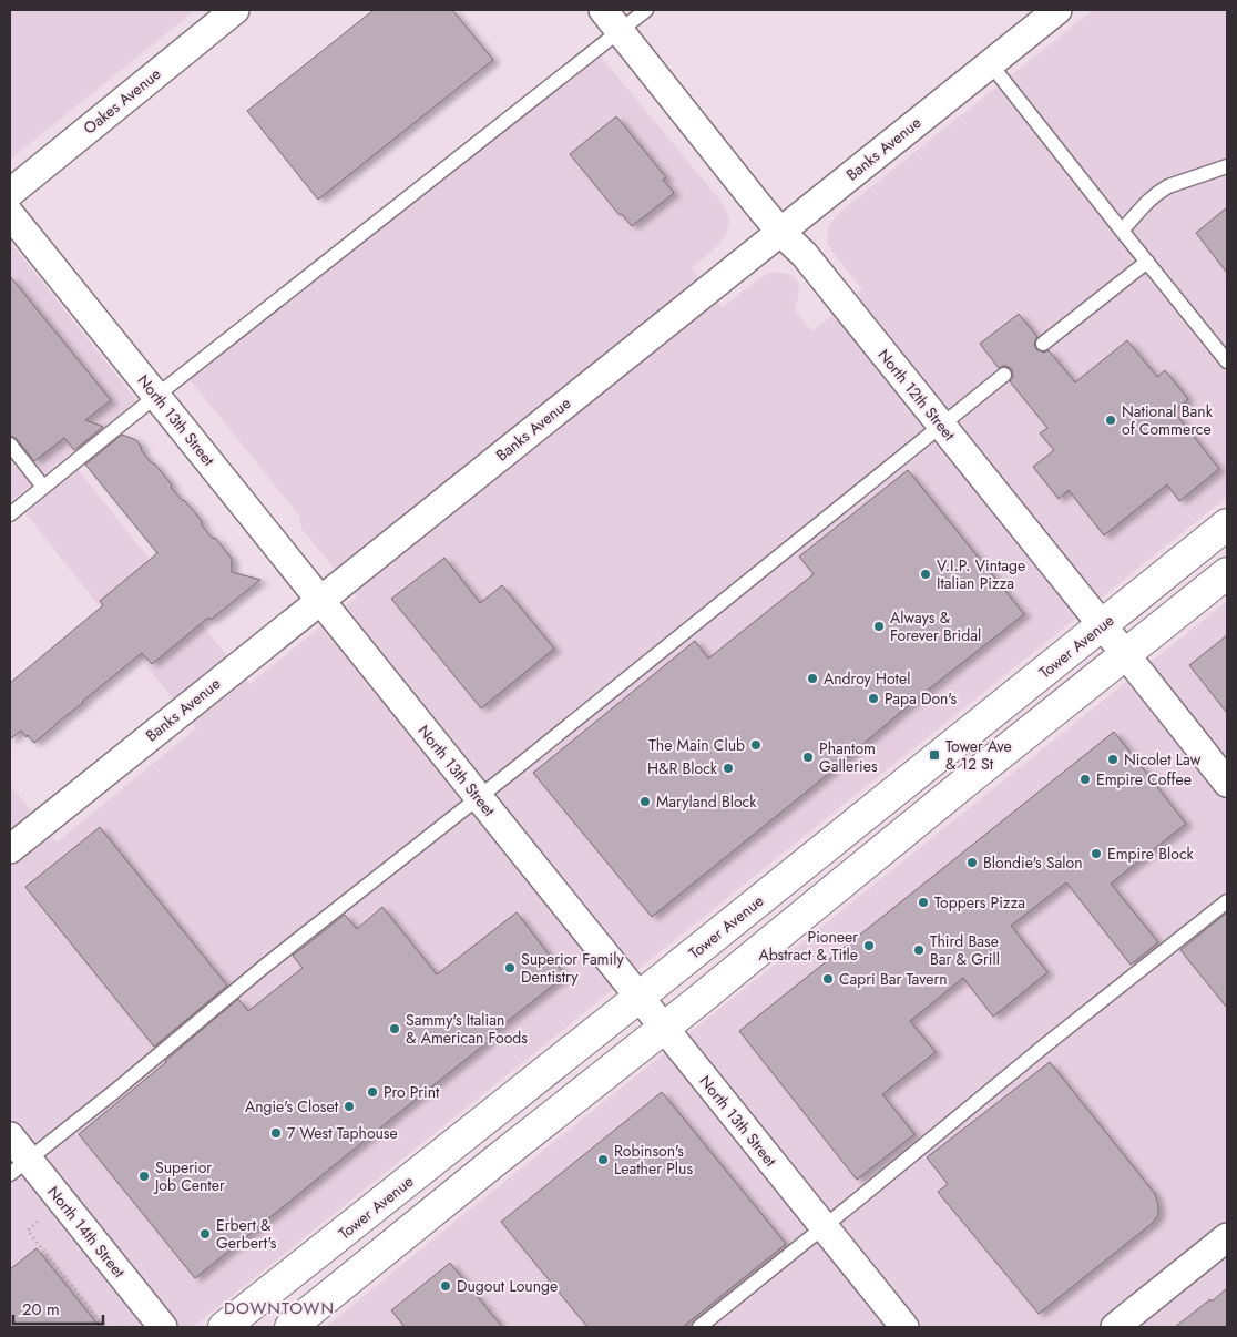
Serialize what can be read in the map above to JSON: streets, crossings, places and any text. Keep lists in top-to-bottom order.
{
  "streets": {
    "main road": ["Tower Avenue"],
    "street": [
      "Oakes Avenue",
      "Banks Avenue",
      "North 12th Street",
      "North 13th Street",
      "North 14th Street"
    ]
  },
  "crossings": [
    ["Banks Avenue", "North 12th Street"],
    ["Banks Avenue", "North 13th Street"],
    ["North 12th Street", "Tower Avenue"],
    ["North 13th Street", "Tower Avenue"]
  ],
  "districts": ["DOWNTOWN"],
  "places": {
    "other": [
      "National Bank of Commerce",
      "V.I.P. Vintage Italian Pizza",
      "Always & Forever Bridal",
      "Androy Hotel",
      "Papa Don's",
      "The Main Club",
      "Phantom Galleries",
      "Nicolet Law",
      "H&R Block",
      "Empire Coffee",
      "Maryland Block",
      "Empire Block",
      "Blondie's Salon",
      "Toppers Pizza",
      "Pioneer Abstract & Title",
      "Third Base Bar & Grill",
      "Superior Family Dentistry",
      "Capri Bar Tavern",
      "Sammy's Italian & American Foods",
      "Pro Print",
      "Angie's Closet",
      "7 West Taphouse",
      "Robinson's Leather Plus",
      "Superior Job Center",
      "Erbert & Gerbert's",
      "Dugout Lounge"
    ],
    "transit": ["Tower Ave & 12 St"]
  },
  "scale_bar": "20 m"
}
